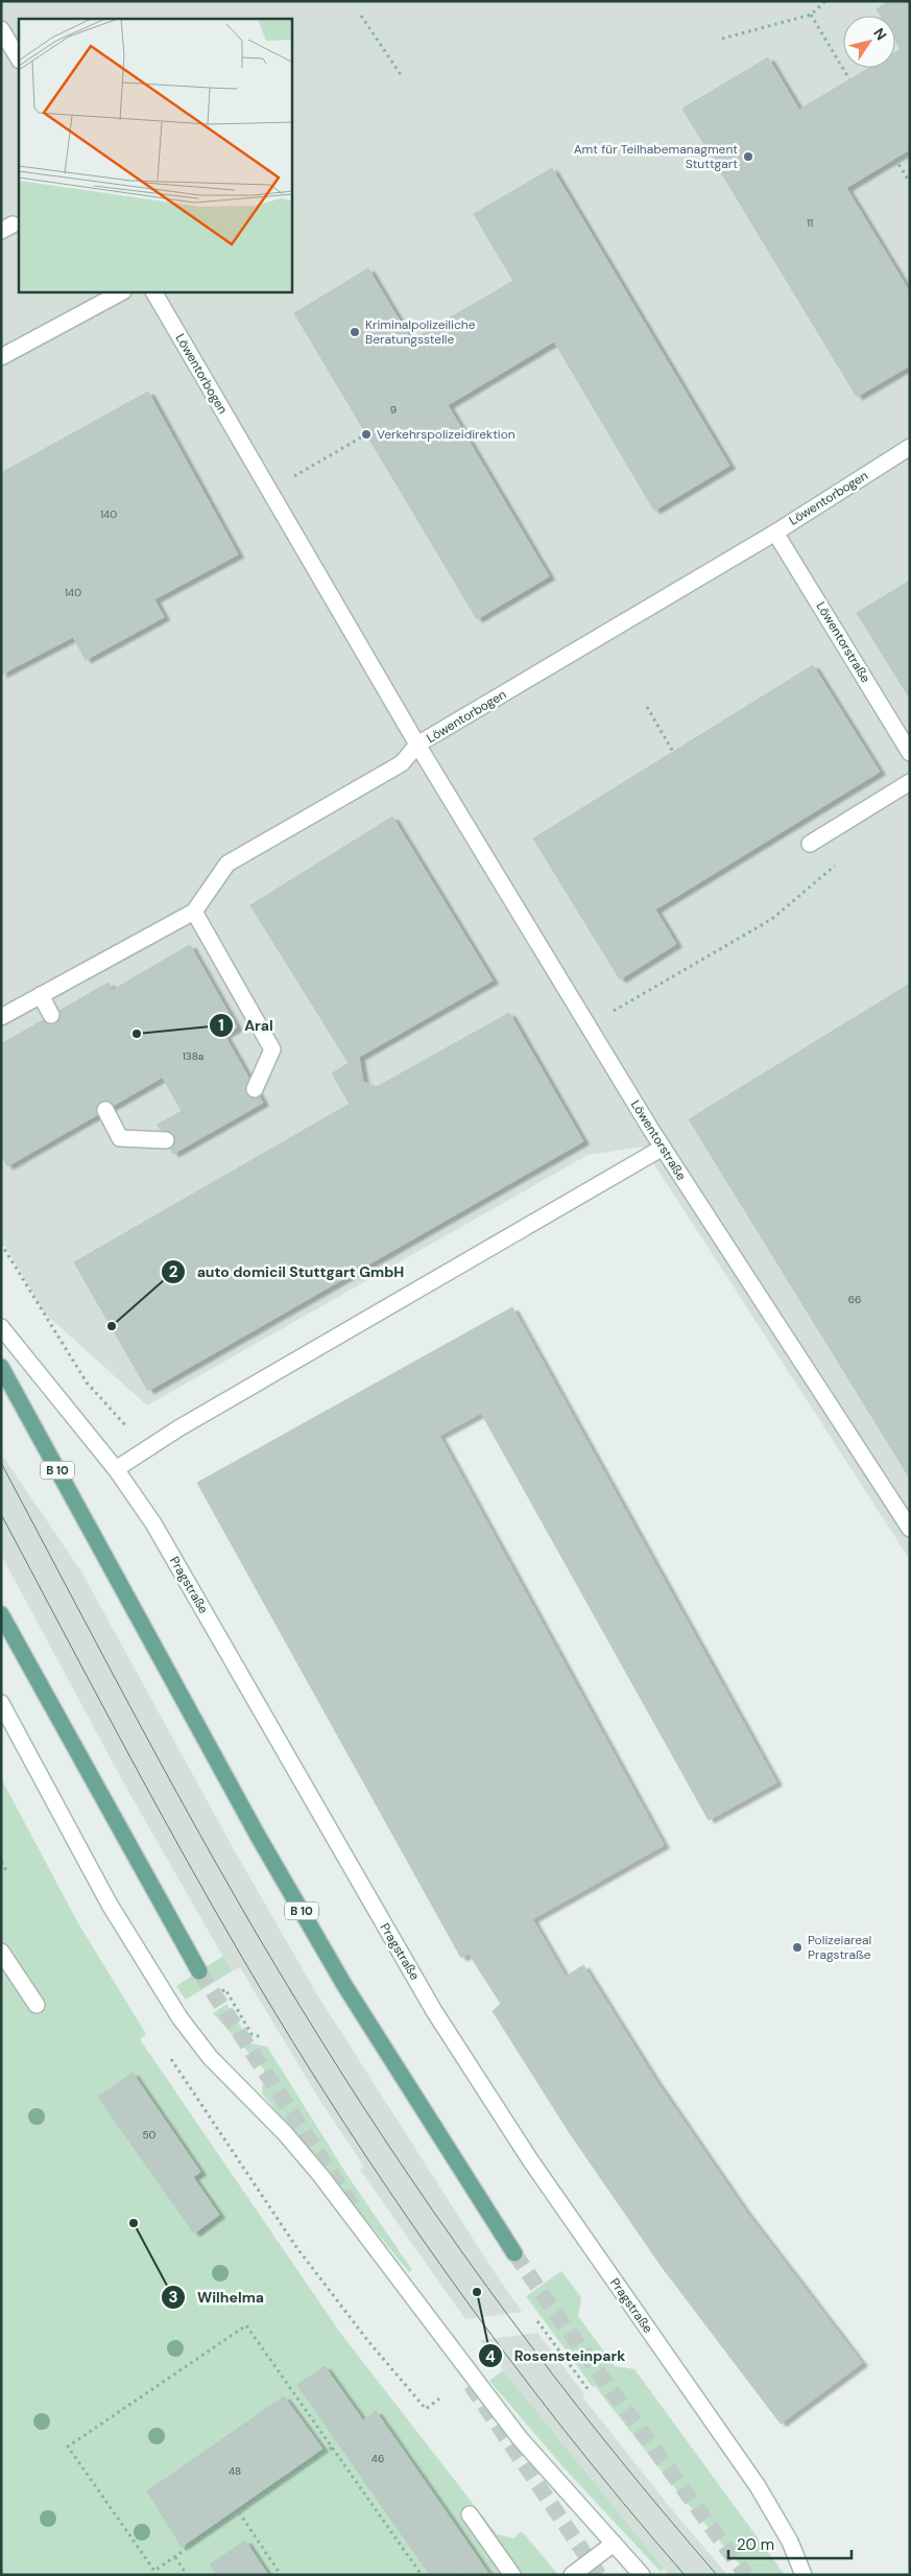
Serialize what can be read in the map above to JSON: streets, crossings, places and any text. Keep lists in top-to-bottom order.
{
  "streets": {
    "main road": ["B 10"],
    "street": ["Löwentorbogen", "Löwentorstraße", "Pragstraße"]
  },
  "crossings": [
    ["Löwentorbogen", "Löwentorstraße"]
  ],
  "places": [
    "Amt für Teilhabemanagment Stuttgart",
    "Kriminalpolizeiliche Beratungsstelle",
    "Verkehrspolizeidirektion",
    "Aral",
    "auto domicil Stuttgart GmbH",
    "Polizeiareal Pragstraße",
    "Wilhelma",
    "Rosensteinpark"
  ],
  "house_numbers": [
    "11",
    "9",
    "140",
    "140",
    "138a",
    "66",
    "50",
    "46",
    "48"
  ],
  "scale_bar": "20 m",
  "north": "top right"
}
